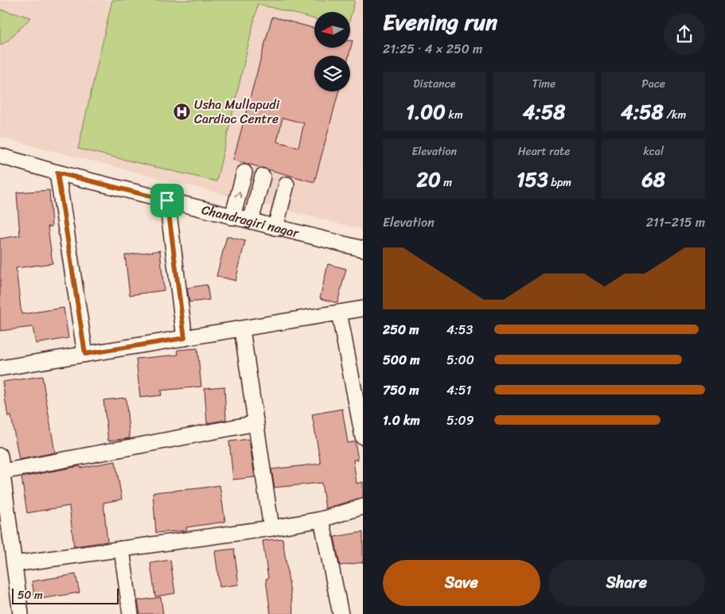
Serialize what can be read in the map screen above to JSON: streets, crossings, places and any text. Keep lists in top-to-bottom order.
{
  "streets": {
    "street": ["Chandragiri nagar"]
  },
  "places": {
    "hospital": ["Usha Mullapudi Cardiac Centre"]
  },
  "scale_bar": "50 m",
  "north": "left",
  "page": {
    "heading": ["Evening run", "21:25 · 4 × 250 m"],
    "stats": [
      ["Distance", "1.00 km"],
      ["Time", "4:58"],
      ["Pace", "4:58 /km"],
      ["Elevation", "20 m"],
      ["Heart rate", "153 bpm"],
      ["kcal", "68"]
    ],
    "chart": ["Elevation", "211–215 m"],
    "list": [
      {
        "name": "250 m",
        "note": "4:53"
      },
      {
        "name": "500 m",
        "note": "5:00"
      },
      {
        "name": "750 m",
        "note": "4:51"
      },
      {
        "name": "1.0 km",
        "note": "5:09"
      }
    ],
    "buttons": ["Save", "Share"],
    "scale": "50 m"
  }
}
